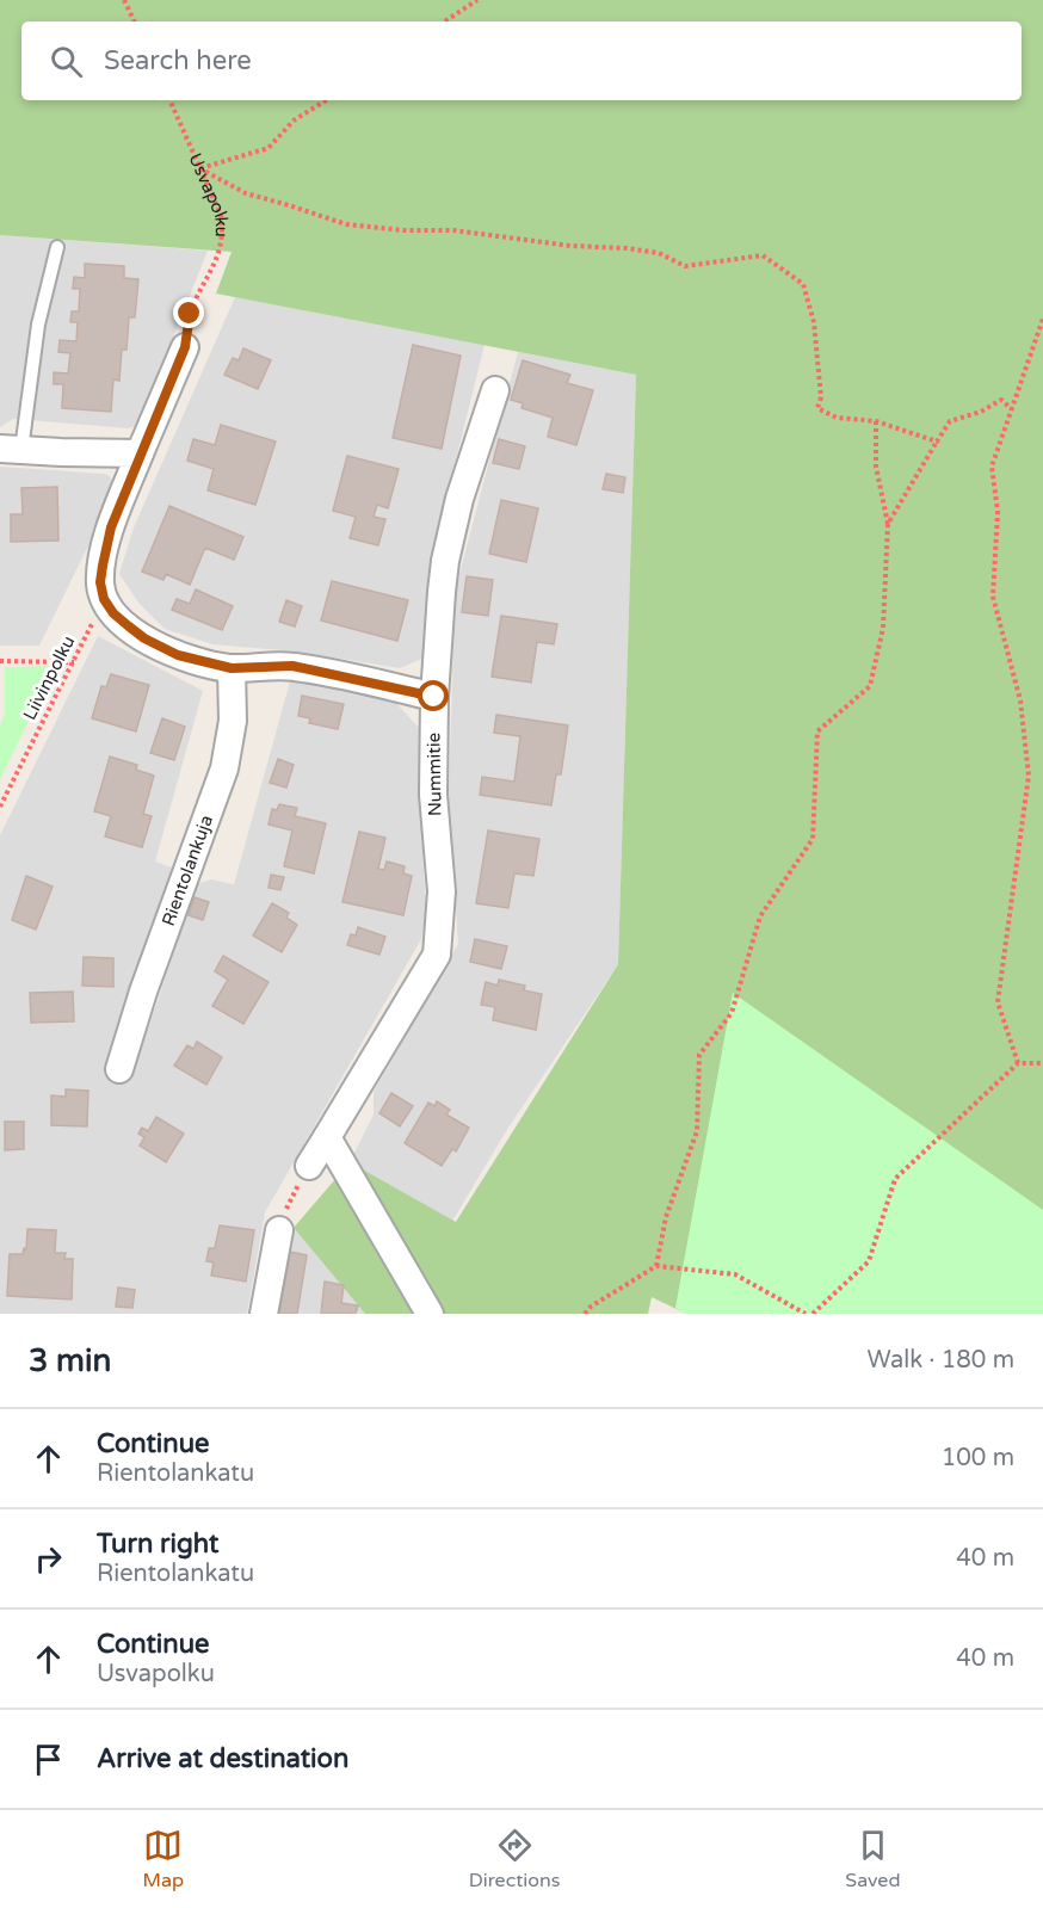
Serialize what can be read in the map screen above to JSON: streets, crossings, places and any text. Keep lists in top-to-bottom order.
{
  "streets": {
    "street": ["Nummitie", "Rientolankuja"],
    "path": ["Usvapolku", "Liivinpolku"]
  },
  "page": {
    "search": "Search here",
    "heading": ["3 min", "Walk · 180 m"],
    "list": [
      ["Continue", "Rientolankatu", "100 m"],
      ["Turn right", "Rientolankatu", "40 m"],
      ["Continue", "Usvapolku", "40 m"],
      "Arrive at destination"
    ],
    "nav": ["Map", "Directions", "Saved"]
  }
}
